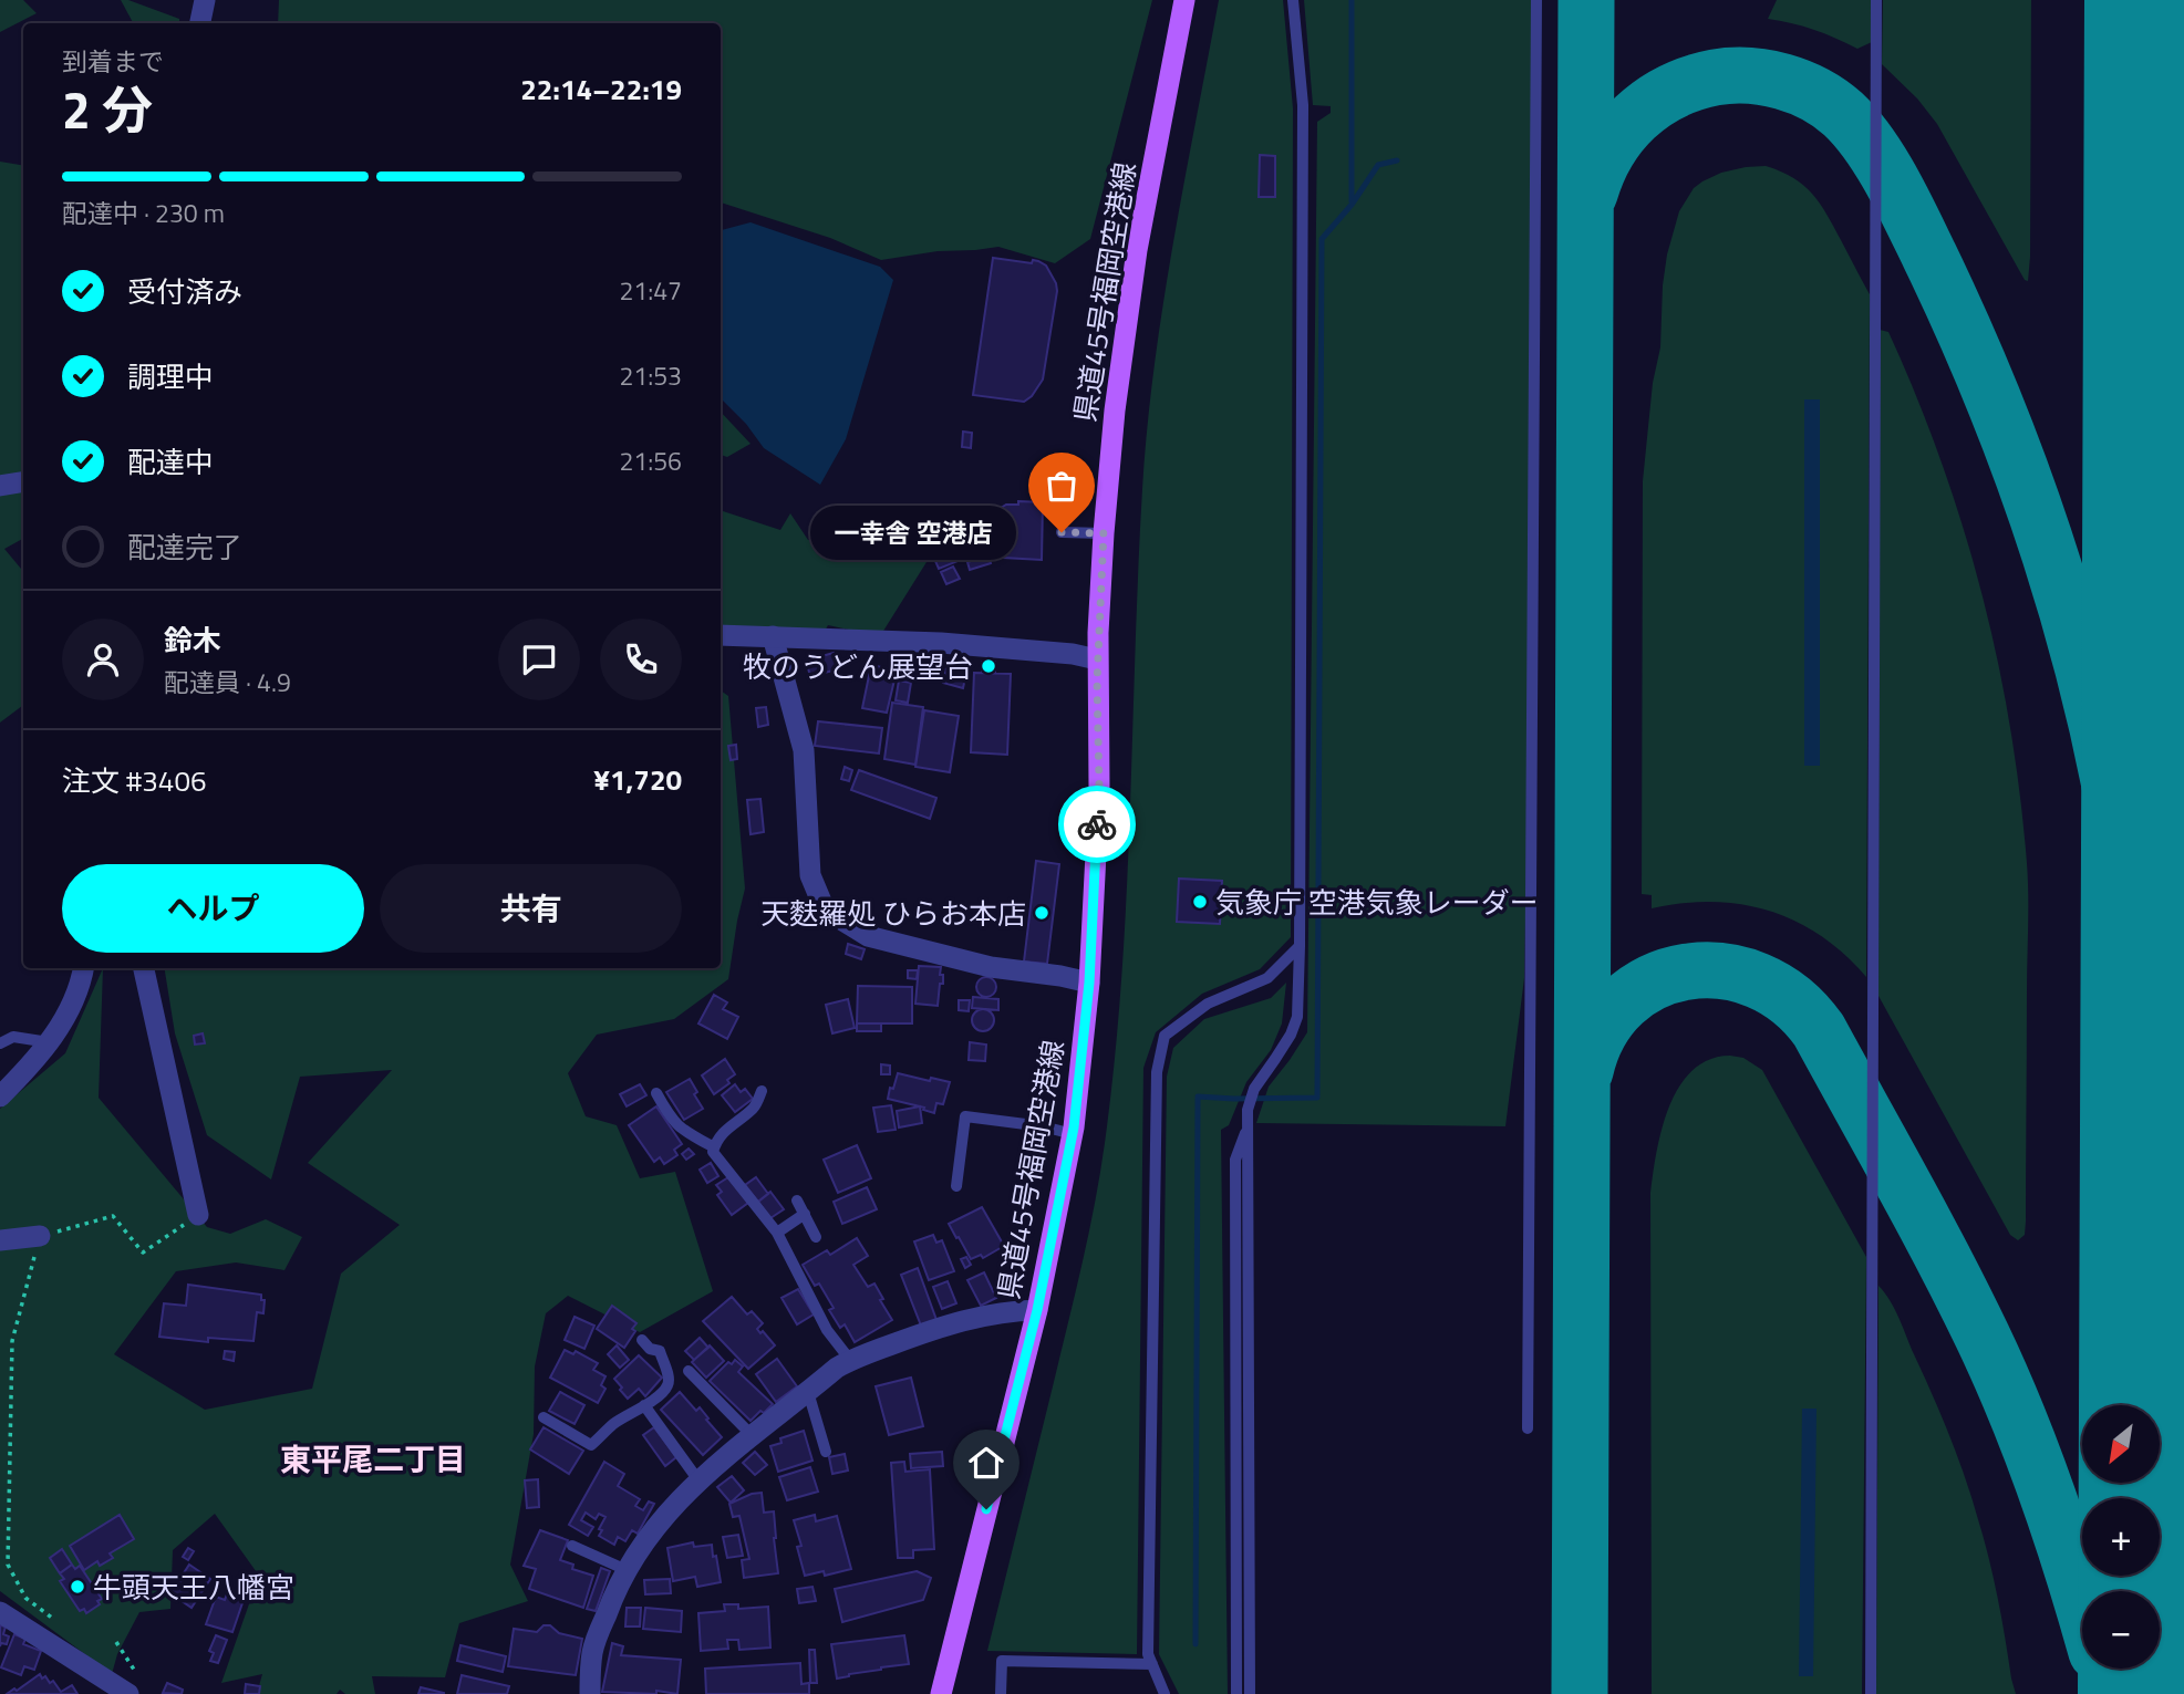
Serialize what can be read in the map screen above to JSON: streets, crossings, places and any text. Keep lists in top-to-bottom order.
{
  "streets": {
    "main road": ["県道45号福岡空港線"]
  },
  "districts": ["東平尾二丁目"],
  "places": [
    "一幸舎 空港店",
    "牧のうどん展望台",
    "気象庁 空港気象レーダー",
    "天麩羅処 ひらお本店",
    "牛頭天王八幡宮"
  ],
  "north": "bottom left",
  "page": {
    "heading": ["2 分", "到着まで", "22:14–22:19"],
    "panel": [
      "鈴木",
      "配達員 · 4.9",
      "注文 #3406",
      "¥1,720"
    ],
    "bar": "配達中 · 230 m",
    "list": [
      ["受付済み", "21:47"],
      ["調理中", "21:53"],
      ["配達中", "21:56"],
      "配達完了"
    ],
    "bubble": "一幸舎 空港店",
    "buttons": ["ヘルプ", "共有"],
    "map_buttons": ["+", "−"]
  }
}
